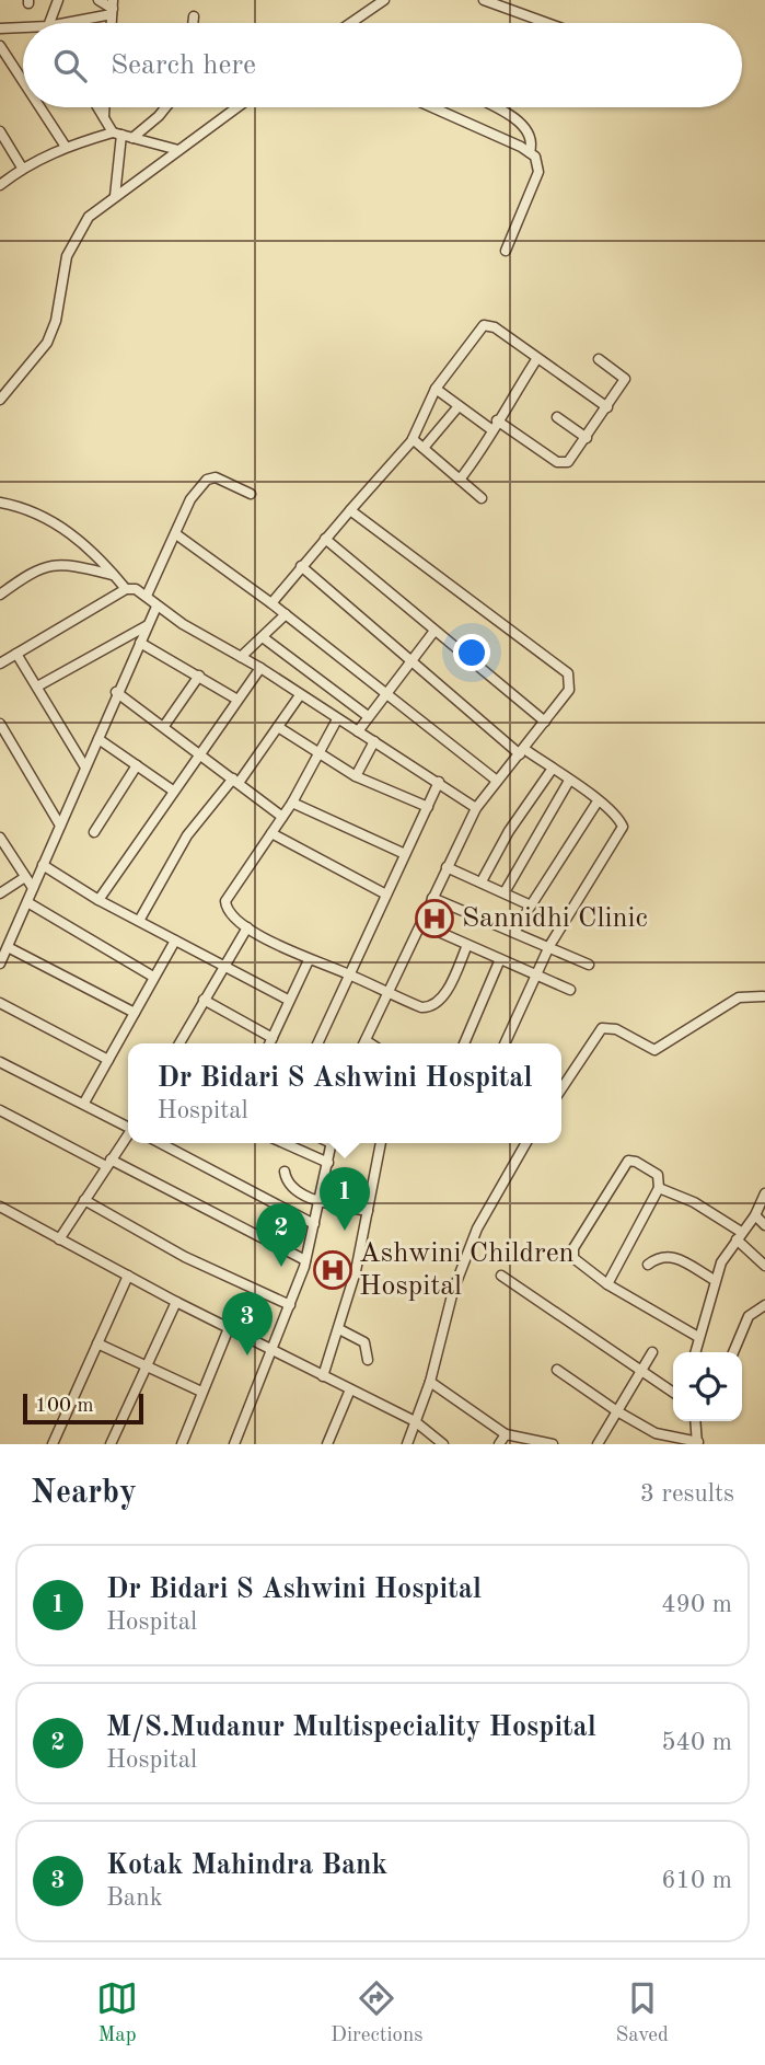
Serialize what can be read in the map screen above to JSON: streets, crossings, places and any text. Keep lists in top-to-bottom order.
{
  "places": {
    "hospital": ["Sannidhi Clinic", "Ashwini Children Hospital"]
  },
  "scale_bar": "100 m",
  "page": {
    "search": "Search here",
    "popup": ["Dr Bidari S Ashwini Hospital", "Hospital"],
    "pins": ["1", "2", "3"],
    "scale": "100 m",
    "heading": ["Nearby", "3 results"],
    "list": [
      {
        "mark": "1",
        "name": "Dr Bidari S Ashwini Hospital",
        "note": "Hospital",
        "value": "490 m"
      },
      {
        "mark": "2",
        "name": "M/S.Mudanur Multispeciality Hospital",
        "note": "Hospital",
        "value": "540 m"
      },
      {
        "mark": "3",
        "name": "Kotak Mahindra Bank",
        "note": "Bank",
        "value": "610 m"
      }
    ],
    "nav": ["Map", "Directions", "Saved"]
  }
}
